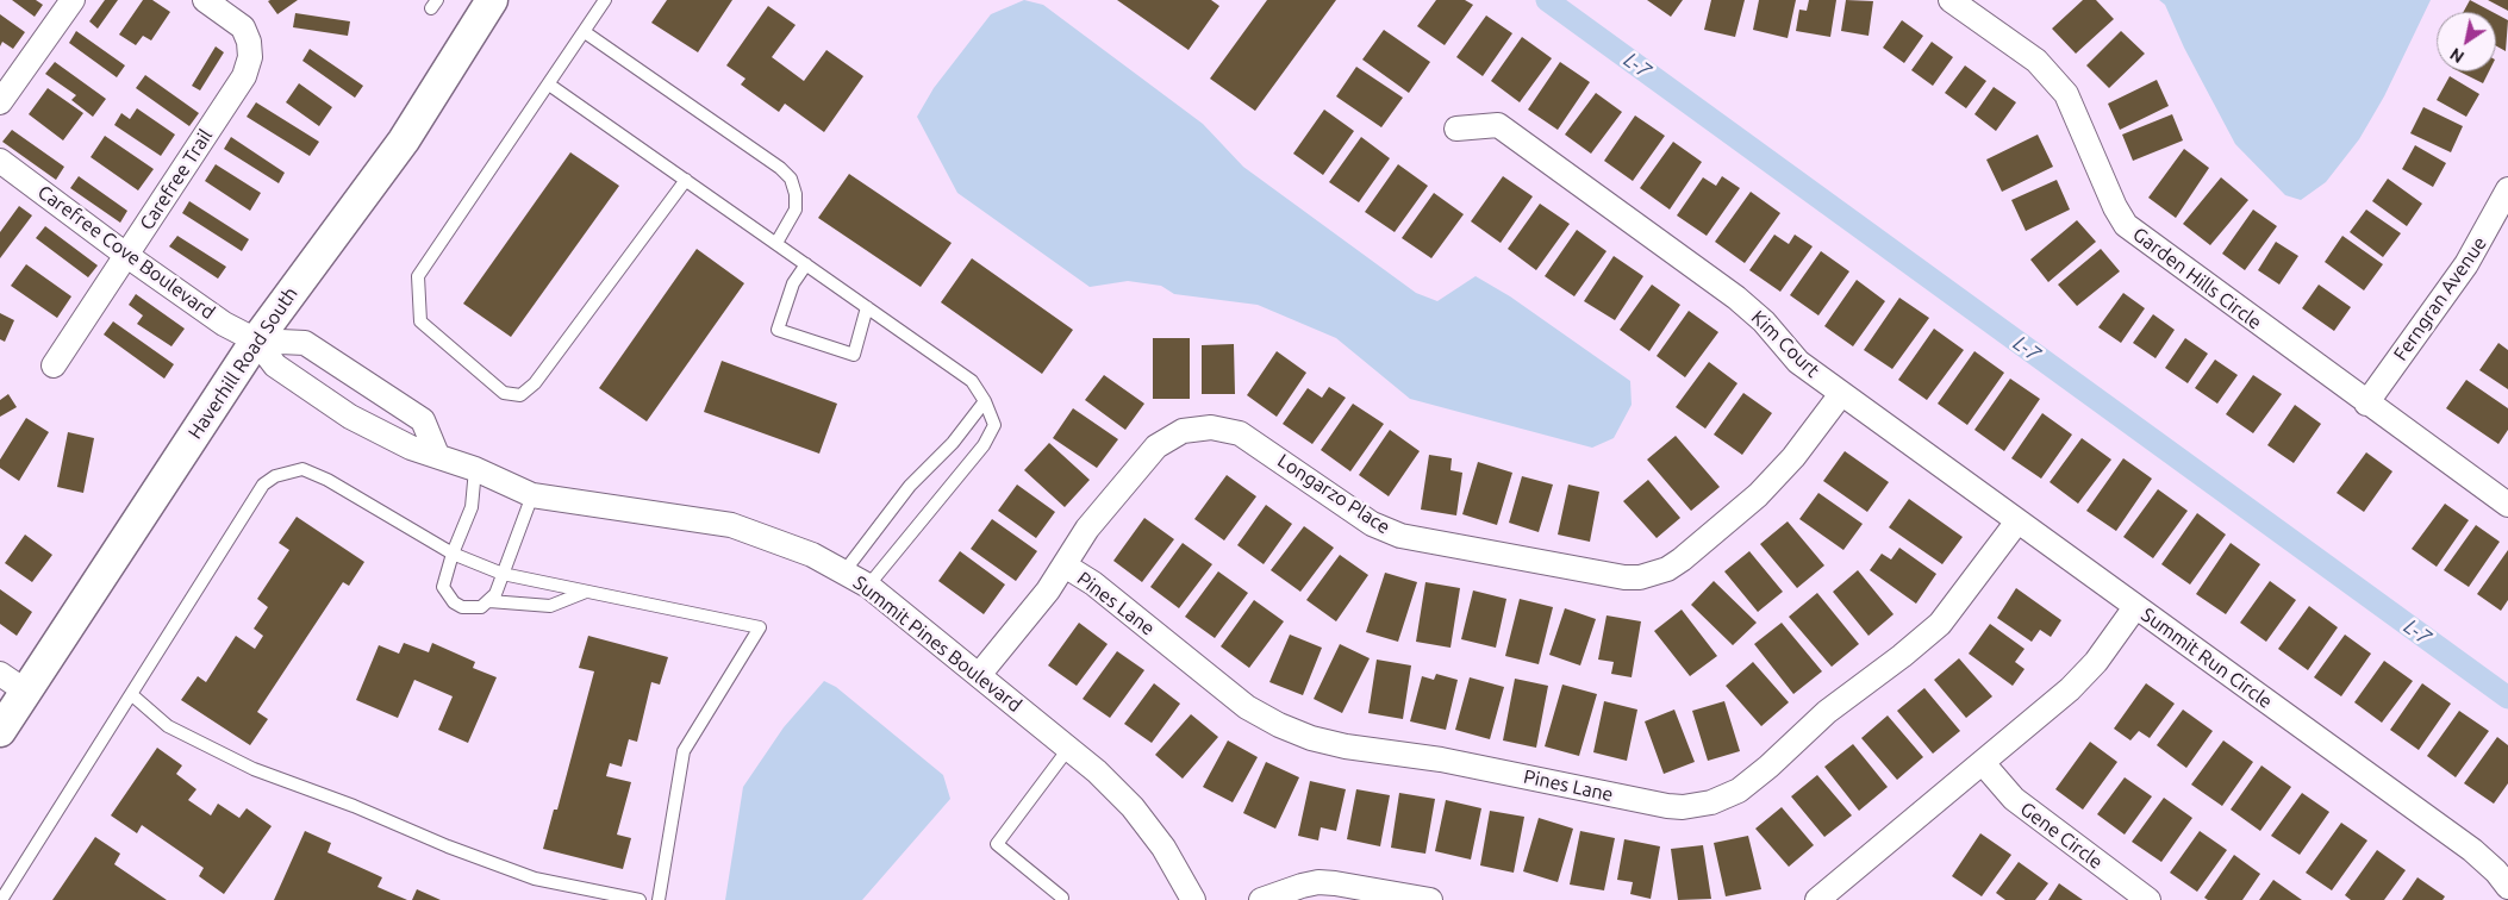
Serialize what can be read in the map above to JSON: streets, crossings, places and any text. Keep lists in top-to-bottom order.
{
  "streets": {
    "street": [
      "Carefree Trail",
      "Carefree Cove Boulevard",
      "Garden Hills Circle",
      "Ferngran Avenue",
      "Kim Court",
      "Haverhill Road South",
      "Longarzo Place",
      "Pines Lane",
      "Summit Pines Boulevard",
      "Summit Run Circle",
      "Gene Circle"
    ]
  },
  "crossings": [
    ["Carefree Trail", "Carefree Cove Boulevard"],
    ["Carefree Cove Boulevard", "Haverhill Road South"],
    ["Carefree Cove Boulevard", "Summit Pines Boulevard"],
    ["Garden Hills Circle", "Ferngran Avenue"],
    ["Kim Court", "Longarzo Place"],
    ["Kim Court", "Pines Lane"],
    ["Kim Court", "Summit Run Circle"],
    ["Haverhill Road South", "Summit Pines Boulevard"],
    ["Longarzo Place", "Pines Lane"],
    ["Longarzo Place", "Summit Pines Boulevard"],
    ["Summit Run Circle", "Gene Circle"]
  ],
  "water": ["L-7"],
  "north": "bottom left"
}
